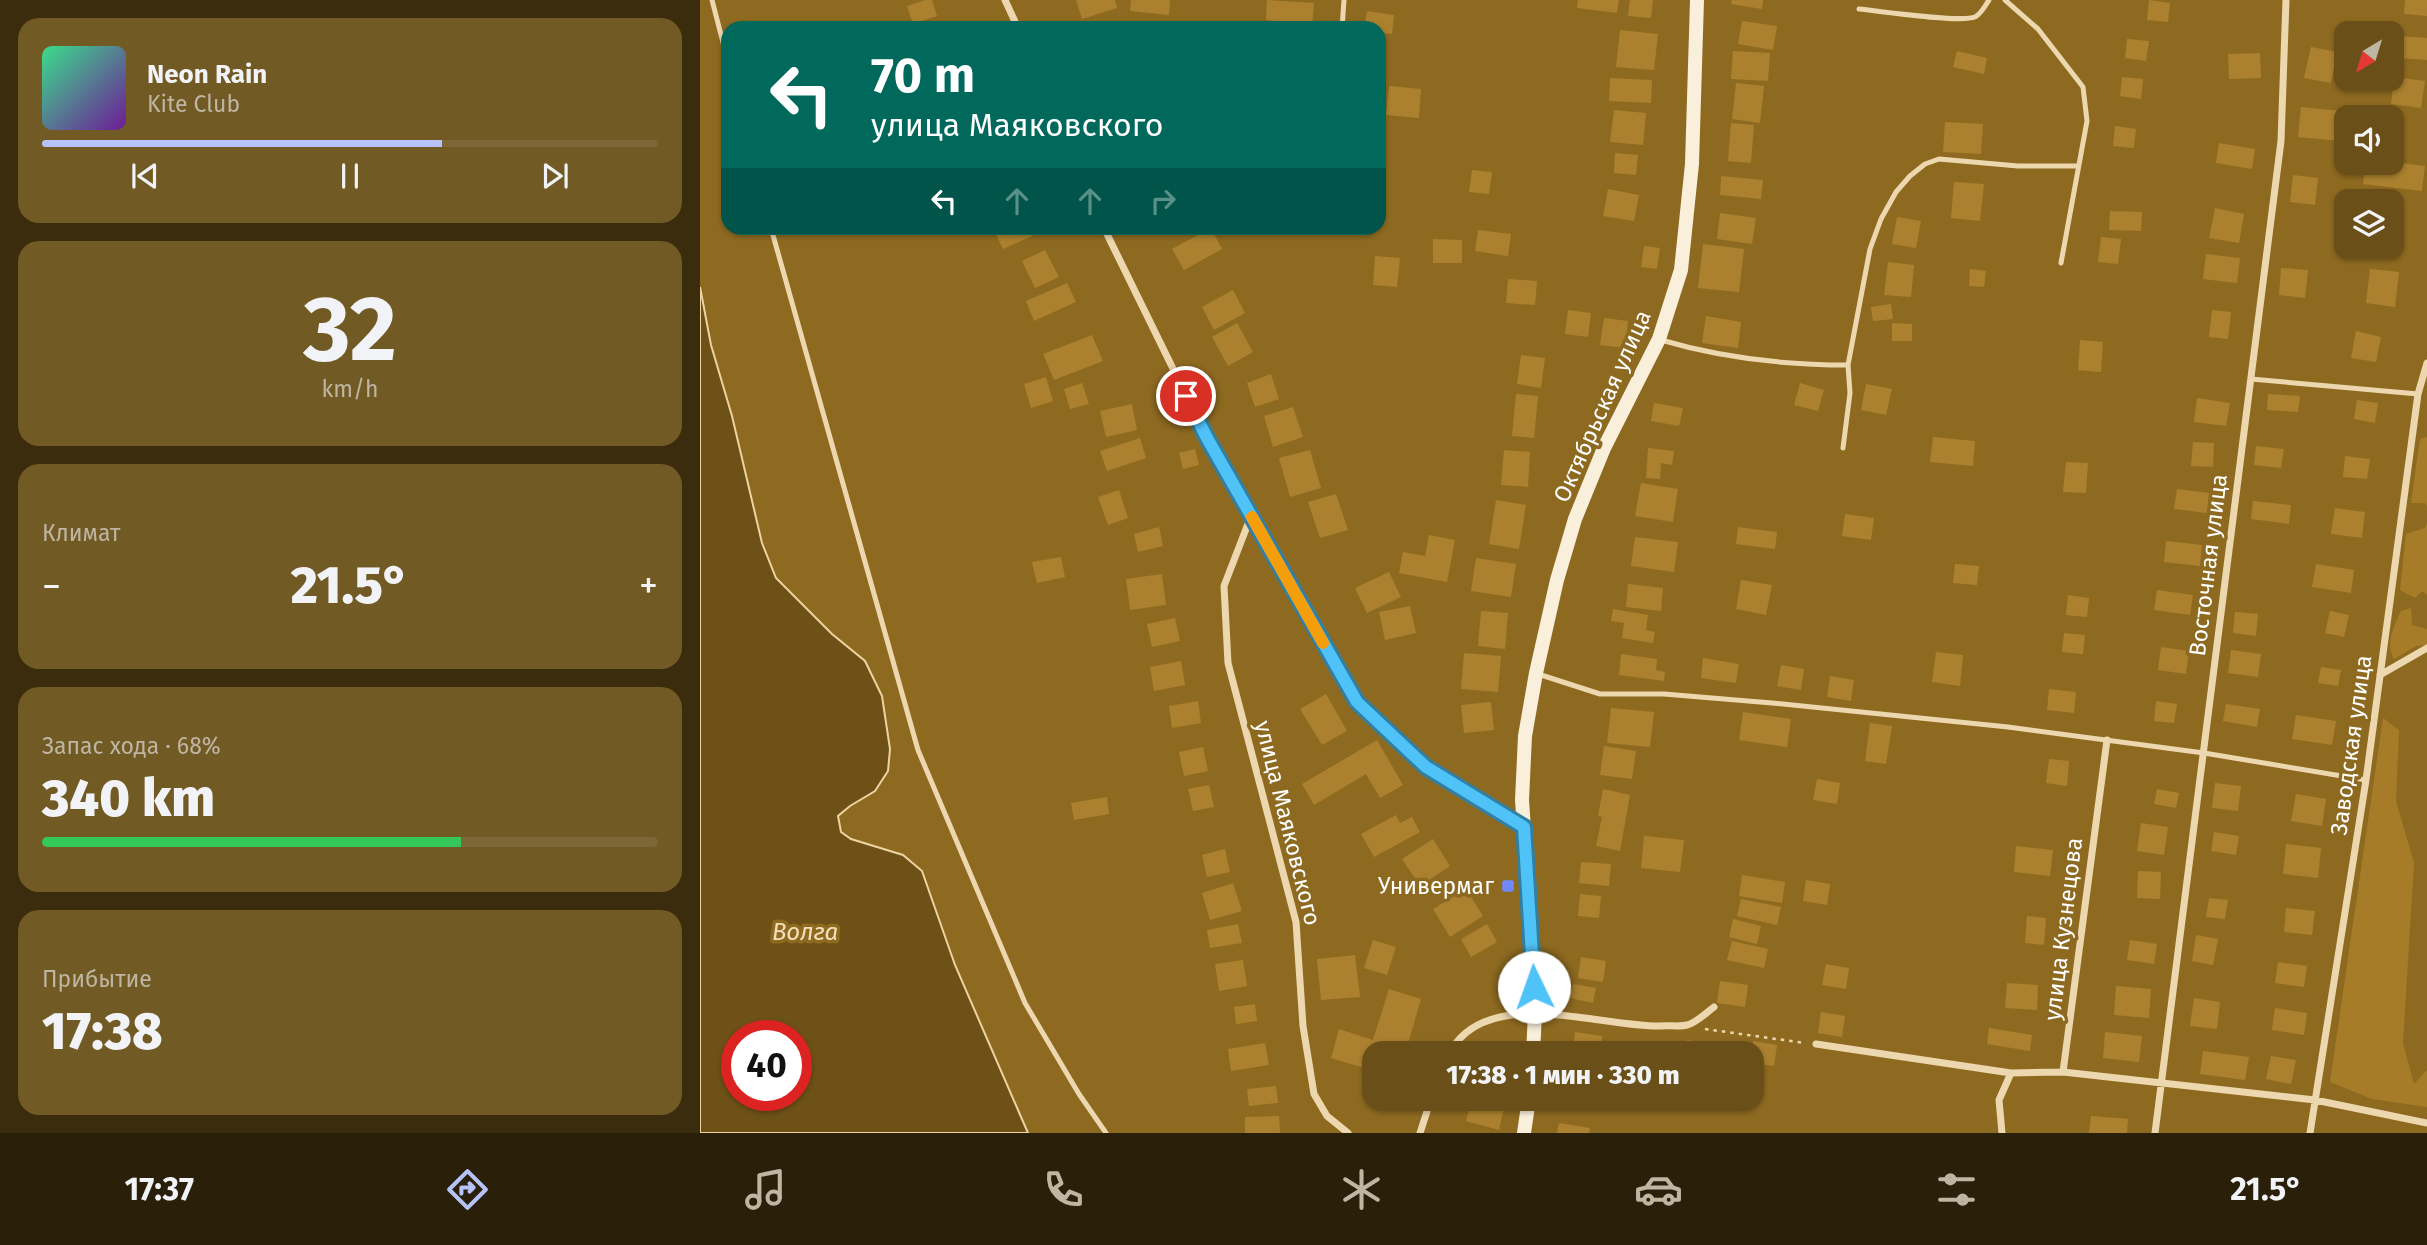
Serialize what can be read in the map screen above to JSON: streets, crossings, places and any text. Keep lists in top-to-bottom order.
{
  "streets": {
    "street": [
      "Октябрьская улица",
      "Восточная улица",
      "Заводская улица",
      "улица Маяковского",
      "улица Кузнецова"
    ]
  },
  "water": ["Волга"],
  "places": {
    "transit": ["Универмаг"]
  },
  "north": "bottom left",
  "page": {
    "turn": ["70 m", "улица Маяковского"],
    "song": ["Neon Rain", "Kite Club"],
    "tile": [
      ["32", "km/h"],
      "Климат",
      ["Запас хода · 68%", "340 km"],
      ["Прибытие", "17:38"]
    ],
    "heat": ["−", "21.5°", "+"],
    "limit": "40",
    "trip": "17:38 · 1 мин · 330 m",
    "tabs": ["17:37", "21.5°"]
  }
}
